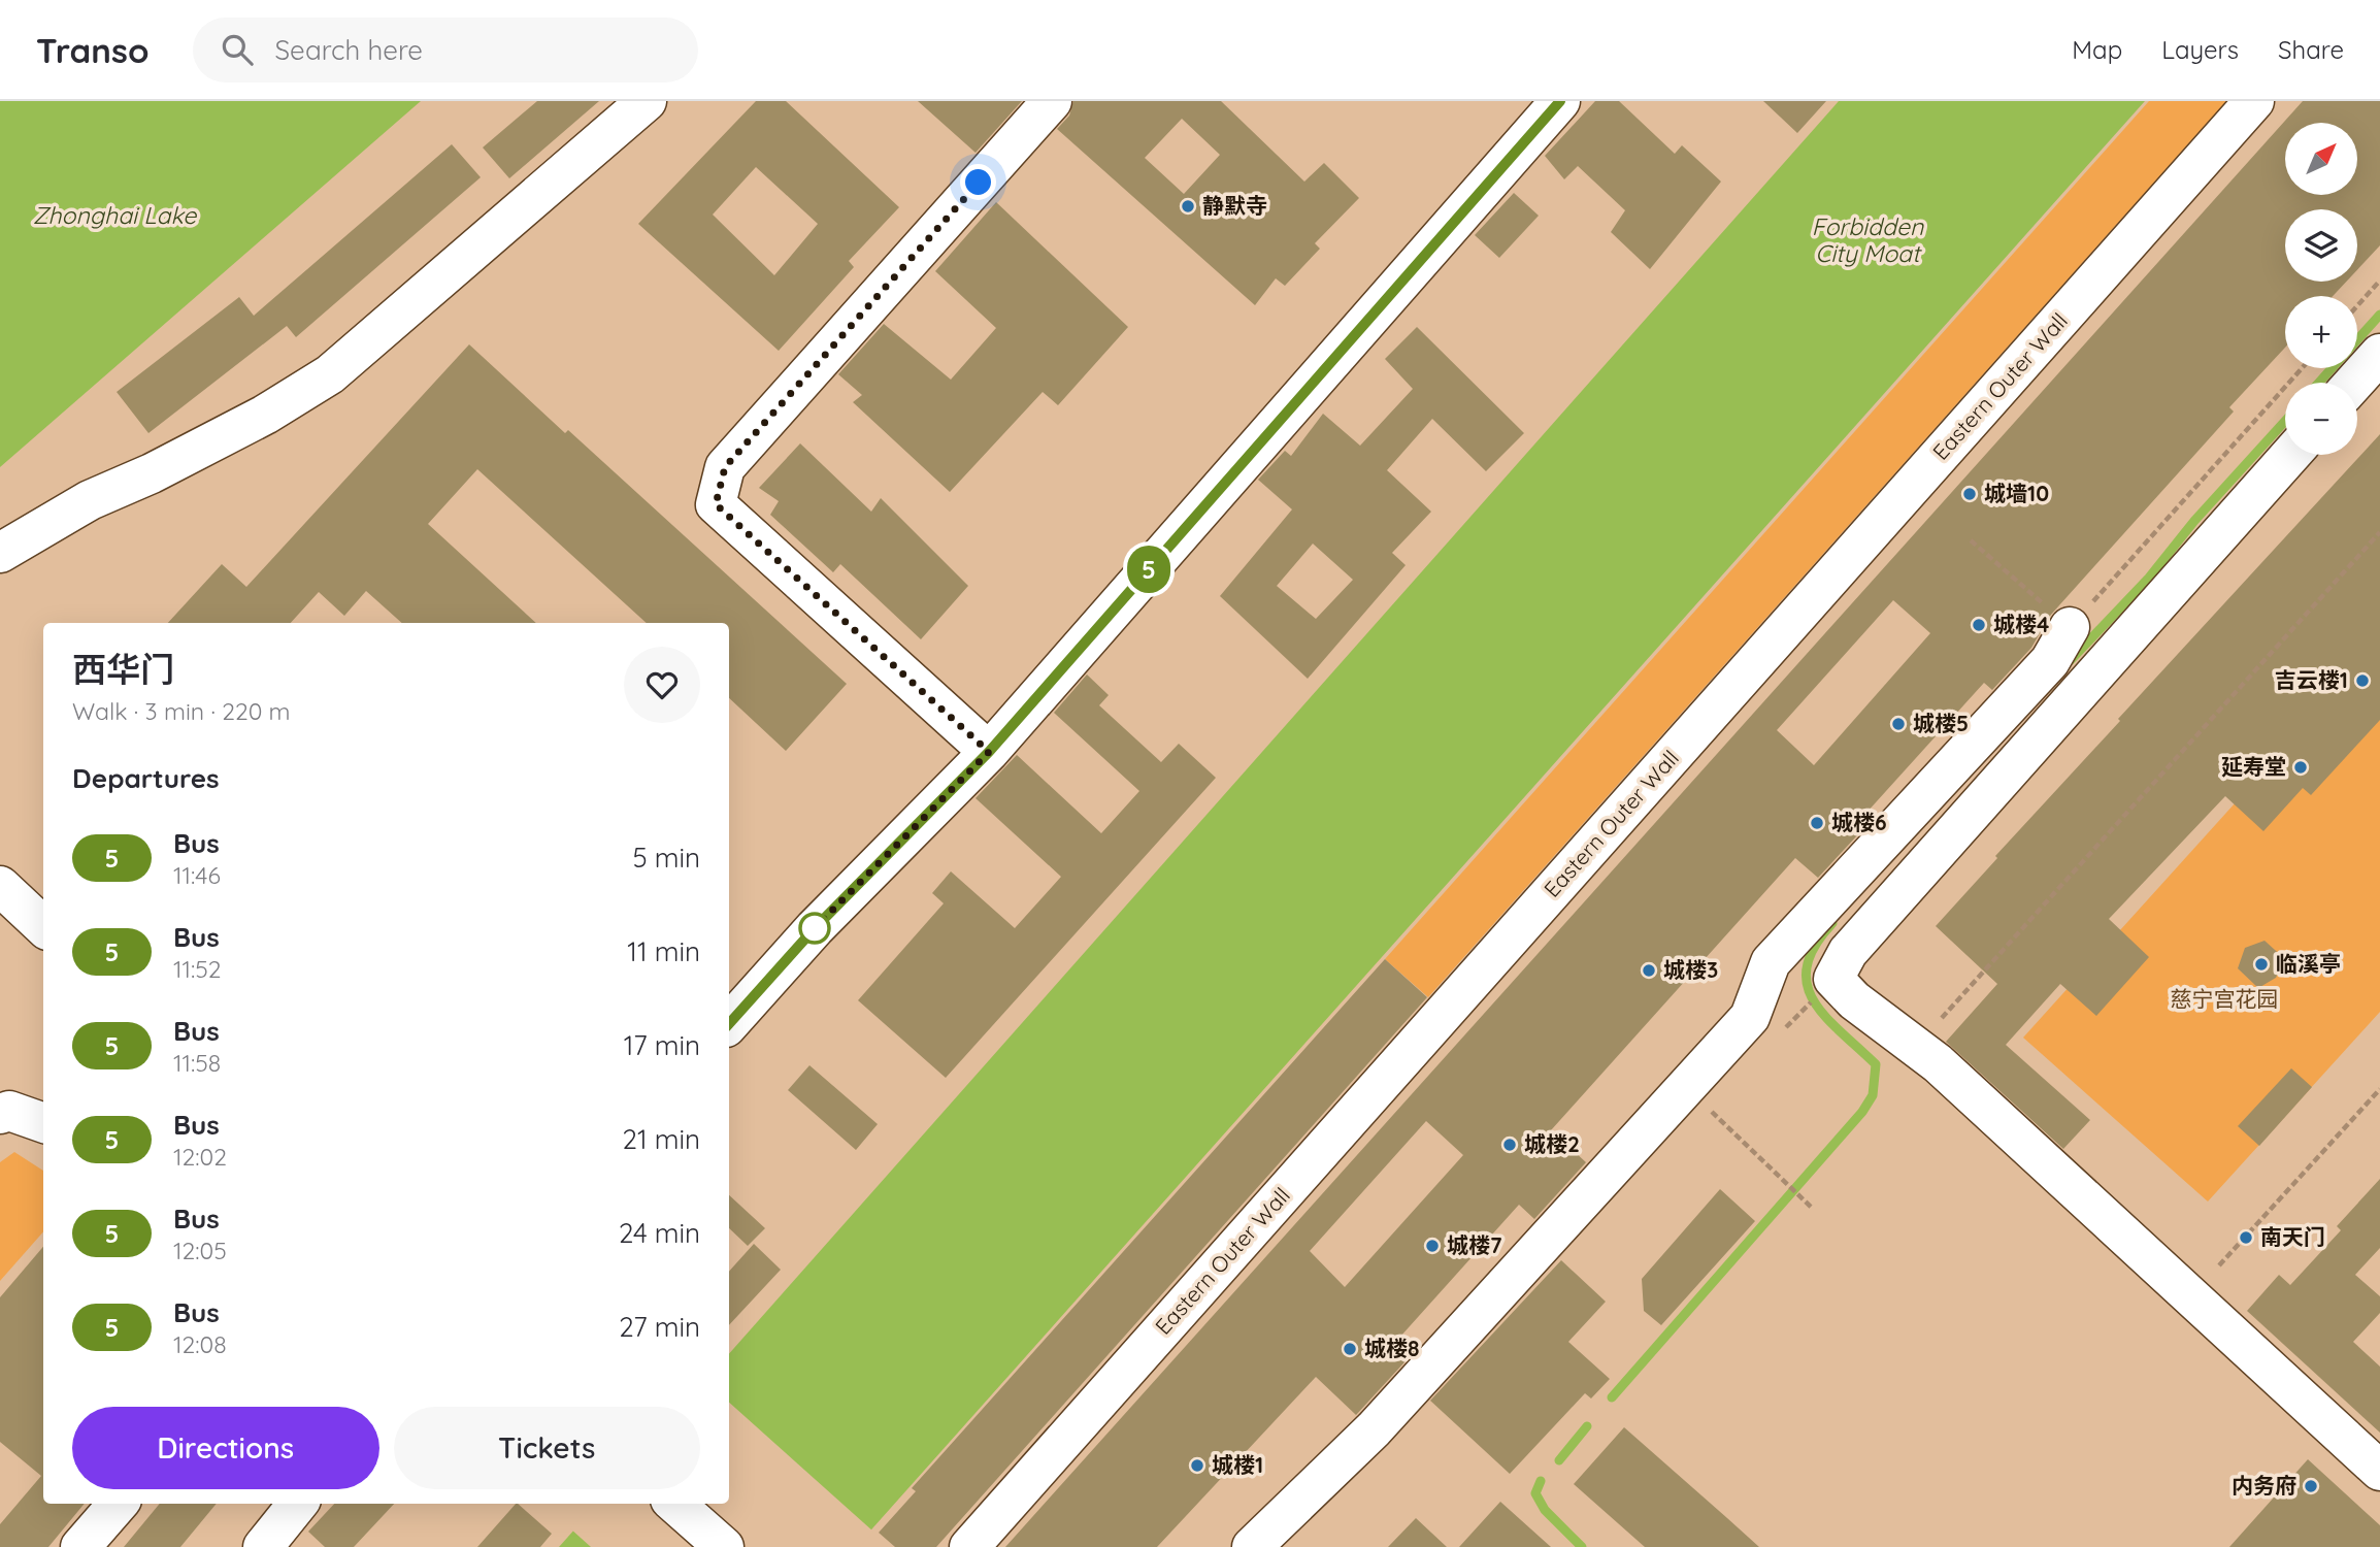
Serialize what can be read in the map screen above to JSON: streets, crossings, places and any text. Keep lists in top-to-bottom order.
{
  "streets": {
    "street": ["Eastern Outer Wall"]
  },
  "water": ["Zhonghai Lake", "Forbidden City Moat"],
  "parks": ["慈宁宫花园"],
  "places": [
    "静默寺",
    "城墙10",
    "城楼4",
    "吉云楼1",
    "城楼5",
    "延寿堂",
    "城楼6",
    "临溪亭",
    "城楼3",
    "城楼2",
    "南天门",
    "城楼7",
    "城楼8",
    "城楼1",
    "内务府"
  ],
  "lines": ["bus line 5"],
  "north": "top right",
  "page": {
    "header": "Transo",
    "search": "Search here",
    "nav": ["Map", "Layers", "Share"],
    "on_map": "5",
    "map_buttons": ["+", "−"],
    "heading": [
      ["西华门", "Walk · 3 min · 220 m"],
      "Departures"
    ],
    "list": [
      {
        "mark": "5",
        "name": "Bus",
        "note": "11:46",
        "value": "5 min"
      },
      {
        "mark": "5",
        "name": "Bus",
        "note": "11:52",
        "value": "11 min"
      },
      {
        "mark": "5",
        "name": "Bus",
        "note": "11:58",
        "value": "17 min"
      },
      {
        "mark": "5",
        "name": "Bus",
        "note": "12:02",
        "value": "21 min"
      },
      {
        "mark": "5",
        "name": "Bus",
        "note": "12:05",
        "value": "24 min"
      },
      {
        "mark": "5",
        "name": "Bus",
        "note": "12:08",
        "value": "27 min"
      }
    ],
    "buttons": ["Directions", "Tickets"]
  }
}
